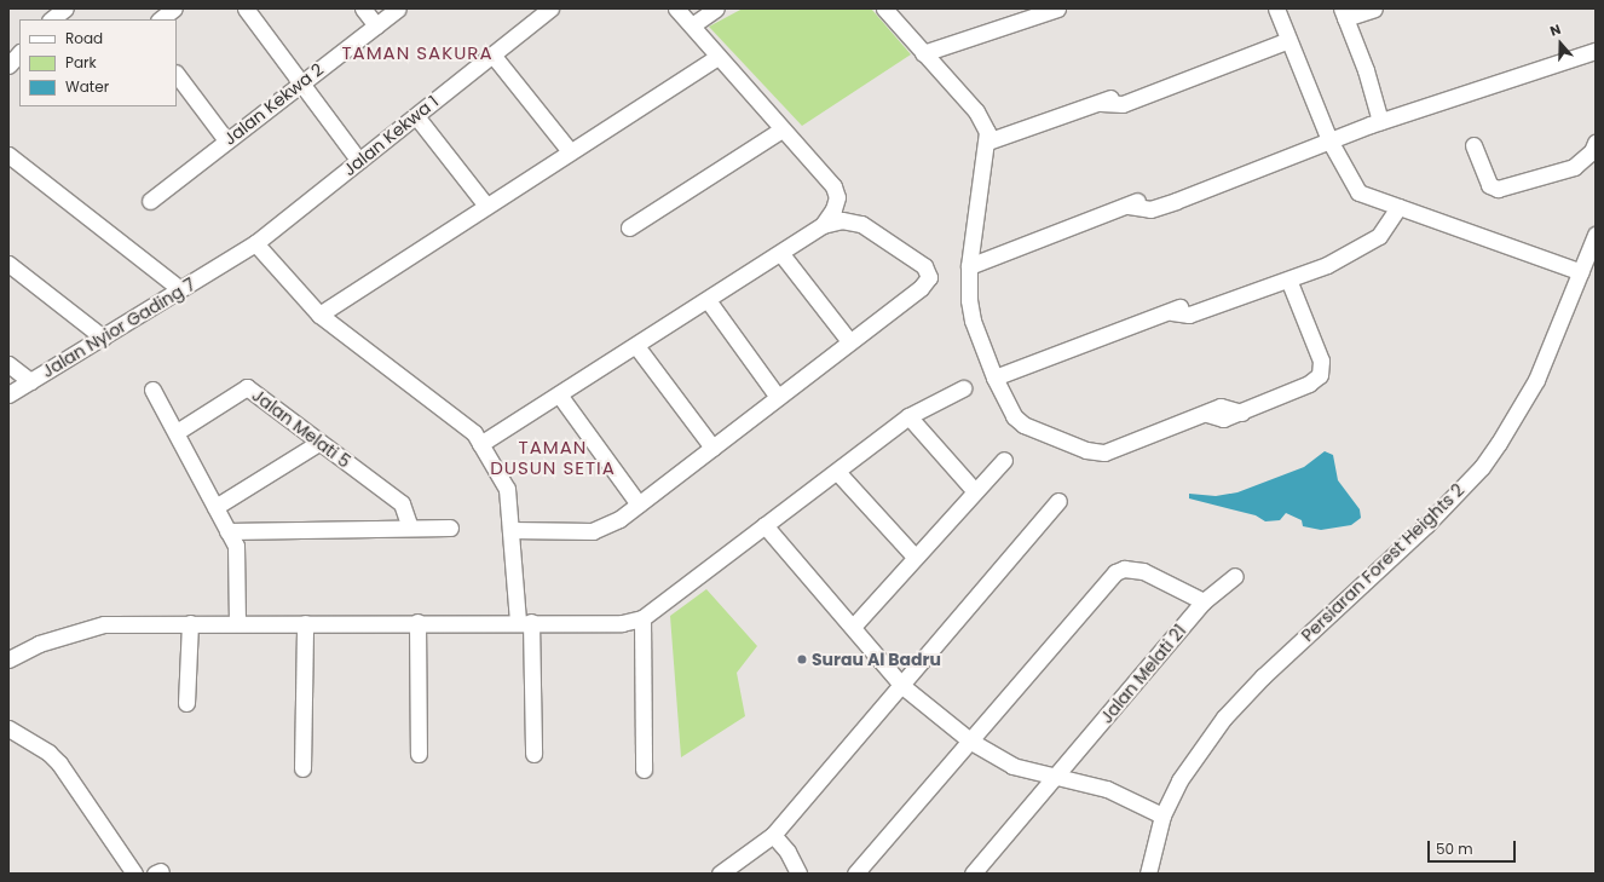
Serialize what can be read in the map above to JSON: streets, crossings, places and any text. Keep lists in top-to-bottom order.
{
  "streets": {
    "street": [
      "Jalan Kekwa 2",
      "Jalan Kekwa 1",
      "Jalan Nyior Gading 7",
      "Jalan Melati 5",
      "Persiaran Forest Heights 2",
      "Jalan Melati 21"
    ]
  },
  "crossings": [
    ["Jalan Kekwa 1", "Jalan Nyior Gading 7"]
  ],
  "districts": ["TAMAN SAKURA", "TAMAN DUSUN SETIA"],
  "places": ["Surau Al Badru"],
  "legend": ["Road", "Park", "Water"],
  "scale_bar": "50 m",
  "north": "top"
}
